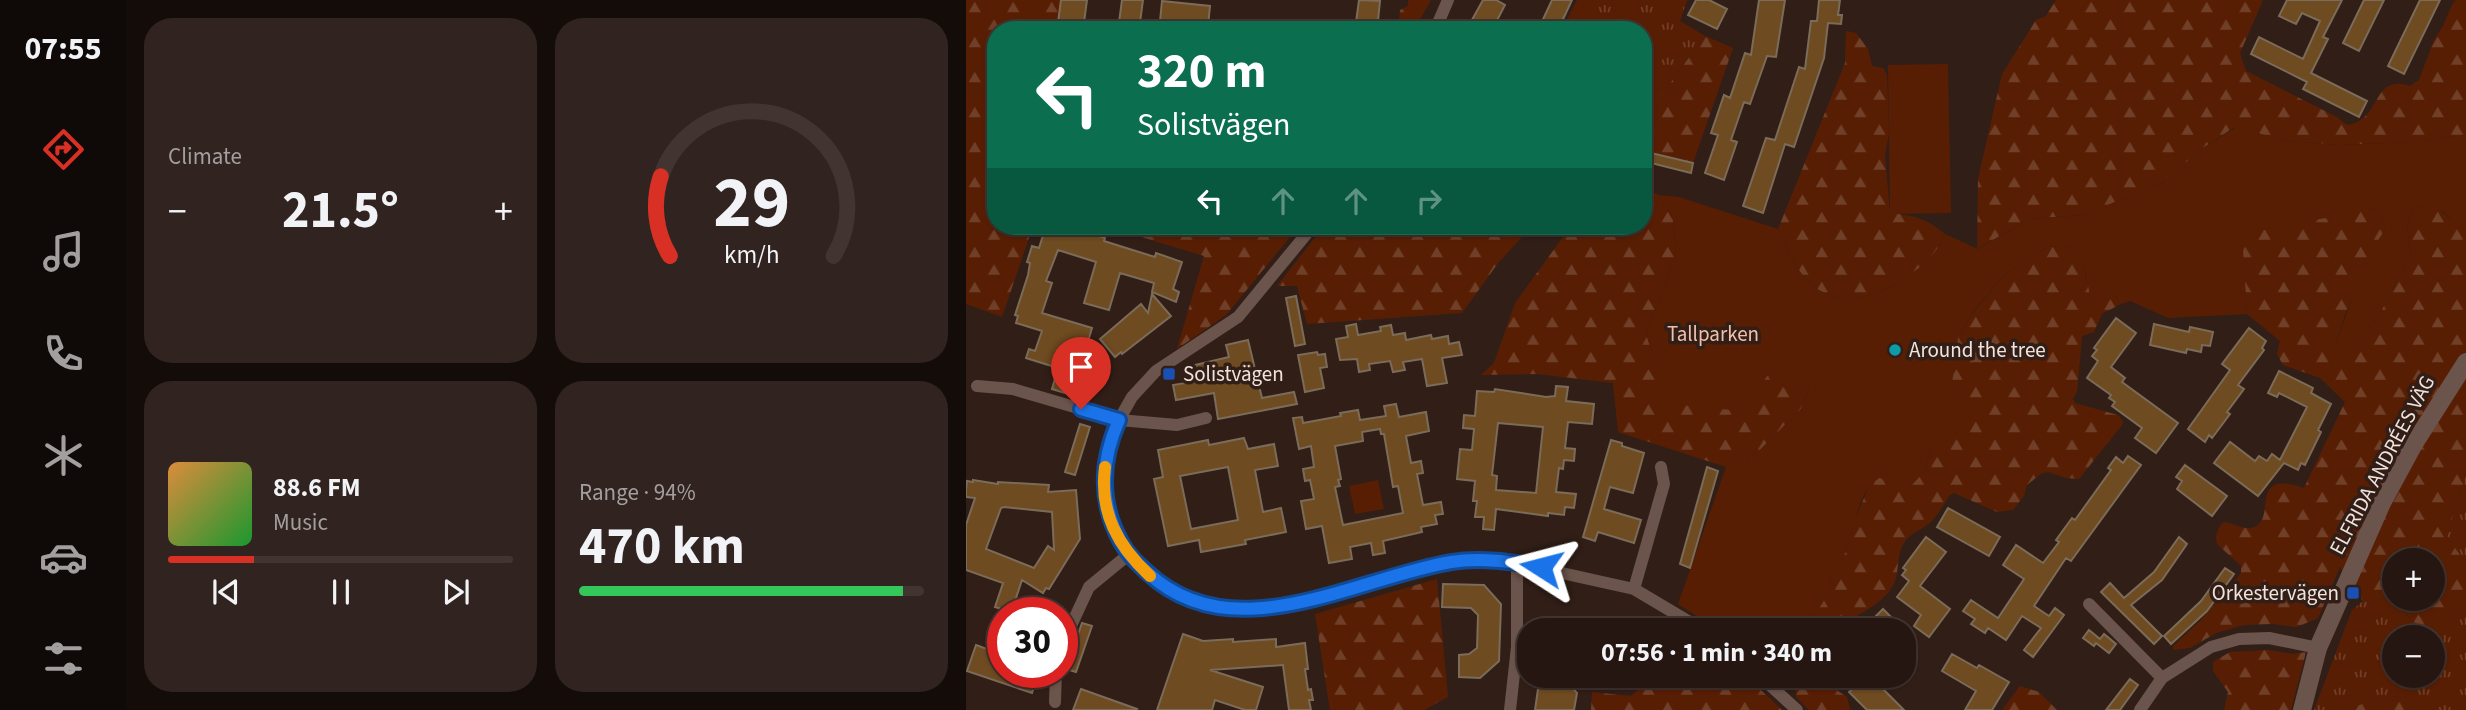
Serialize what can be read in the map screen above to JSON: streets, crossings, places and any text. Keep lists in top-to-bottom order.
{
  "streets": {
    "street": ["ELFRIDA ANDRÉES VÄG"]
  },
  "parks": ["Tallparken"],
  "places": {
    "other": ["Around the tree"],
    "transit": ["Solistvägen", "Orkestervägen"]
  },
  "page": {
    "tabs": "07:55",
    "tile": [
      "Climate",
      ["Range · 94%", "470 km"]
    ],
    "turn": ["320 m", "Solistvägen"],
    "heat": ["−", "21.5°", "+"],
    "song": ["88.6 FM", "Music"],
    "map_buttons": ["+", "−"],
    "limit": "30",
    "trip": "07:56 · 1 min · 340 m",
    "gauge": ["29", "km/h"]
  }
}
